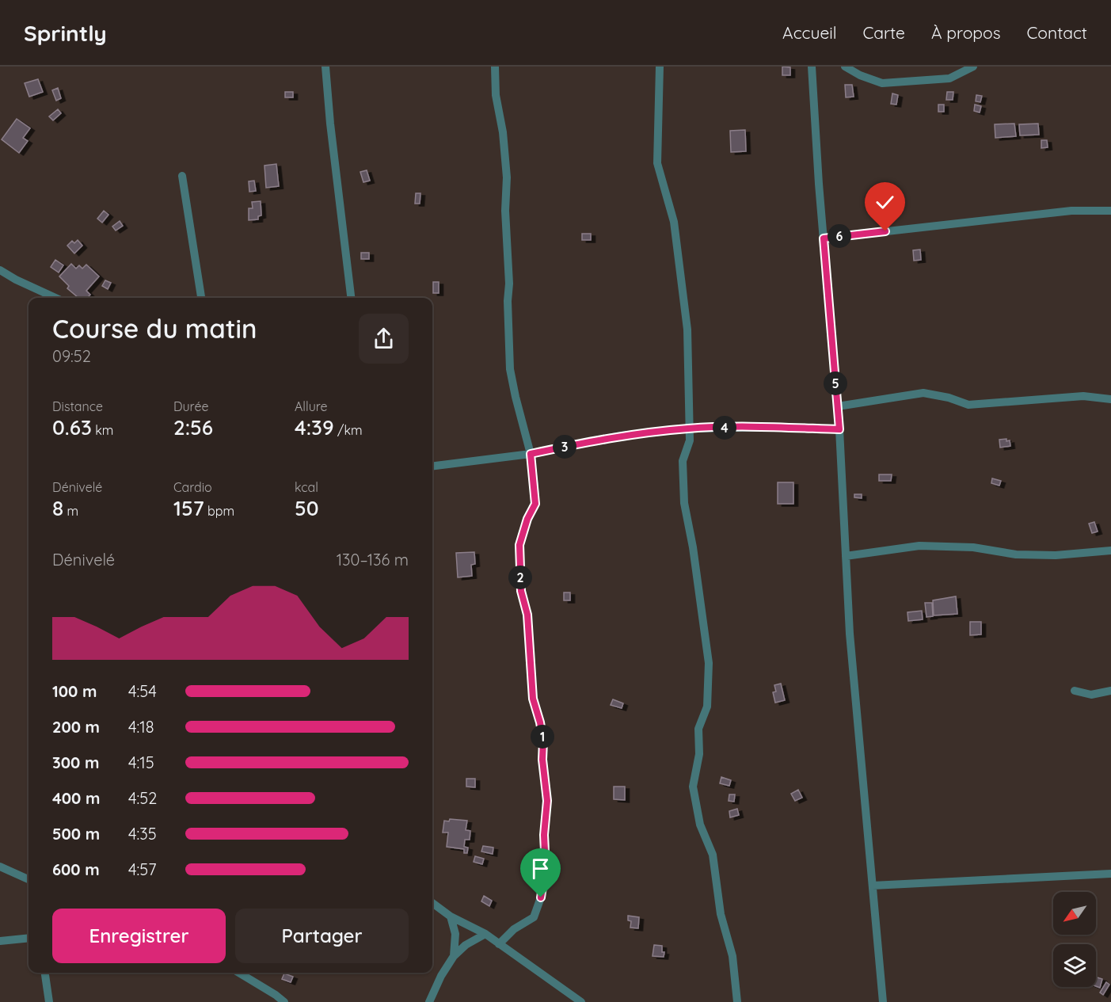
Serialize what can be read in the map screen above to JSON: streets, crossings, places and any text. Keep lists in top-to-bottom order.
{
  "north": "bottom left",
  "page": {
    "header": "Sprintly",
    "nav": [
      "Accueil",
      "Carte",
      "À propos",
      "Contact"
    ],
    "pins": [
      "6",
      "5",
      "4",
      "3",
      "2",
      "1"
    ],
    "heading": ["Course du matin", "09:52"],
    "stats": [
      ["Distance", "0.63 km"],
      ["Durée", "2:56"],
      ["Allure", "4:39 /km"],
      ["Dénivelé", "8 m"],
      ["Cardio", "157 bpm"],
      ["kcal", "50"]
    ],
    "chart": ["Dénivelé", "130–136 m"],
    "list": [
      {
        "name": "100 m",
        "note": "4:54"
      },
      {
        "name": "200 m",
        "note": "4:18"
      },
      {
        "name": "300 m",
        "note": "4:15"
      },
      {
        "name": "400 m",
        "note": "4:52"
      },
      {
        "name": "500 m",
        "note": "4:35"
      },
      {
        "name": "600 m",
        "note": "4:57"
      }
    ],
    "buttons": ["Enregistrer", "Partager"]
  }
}
